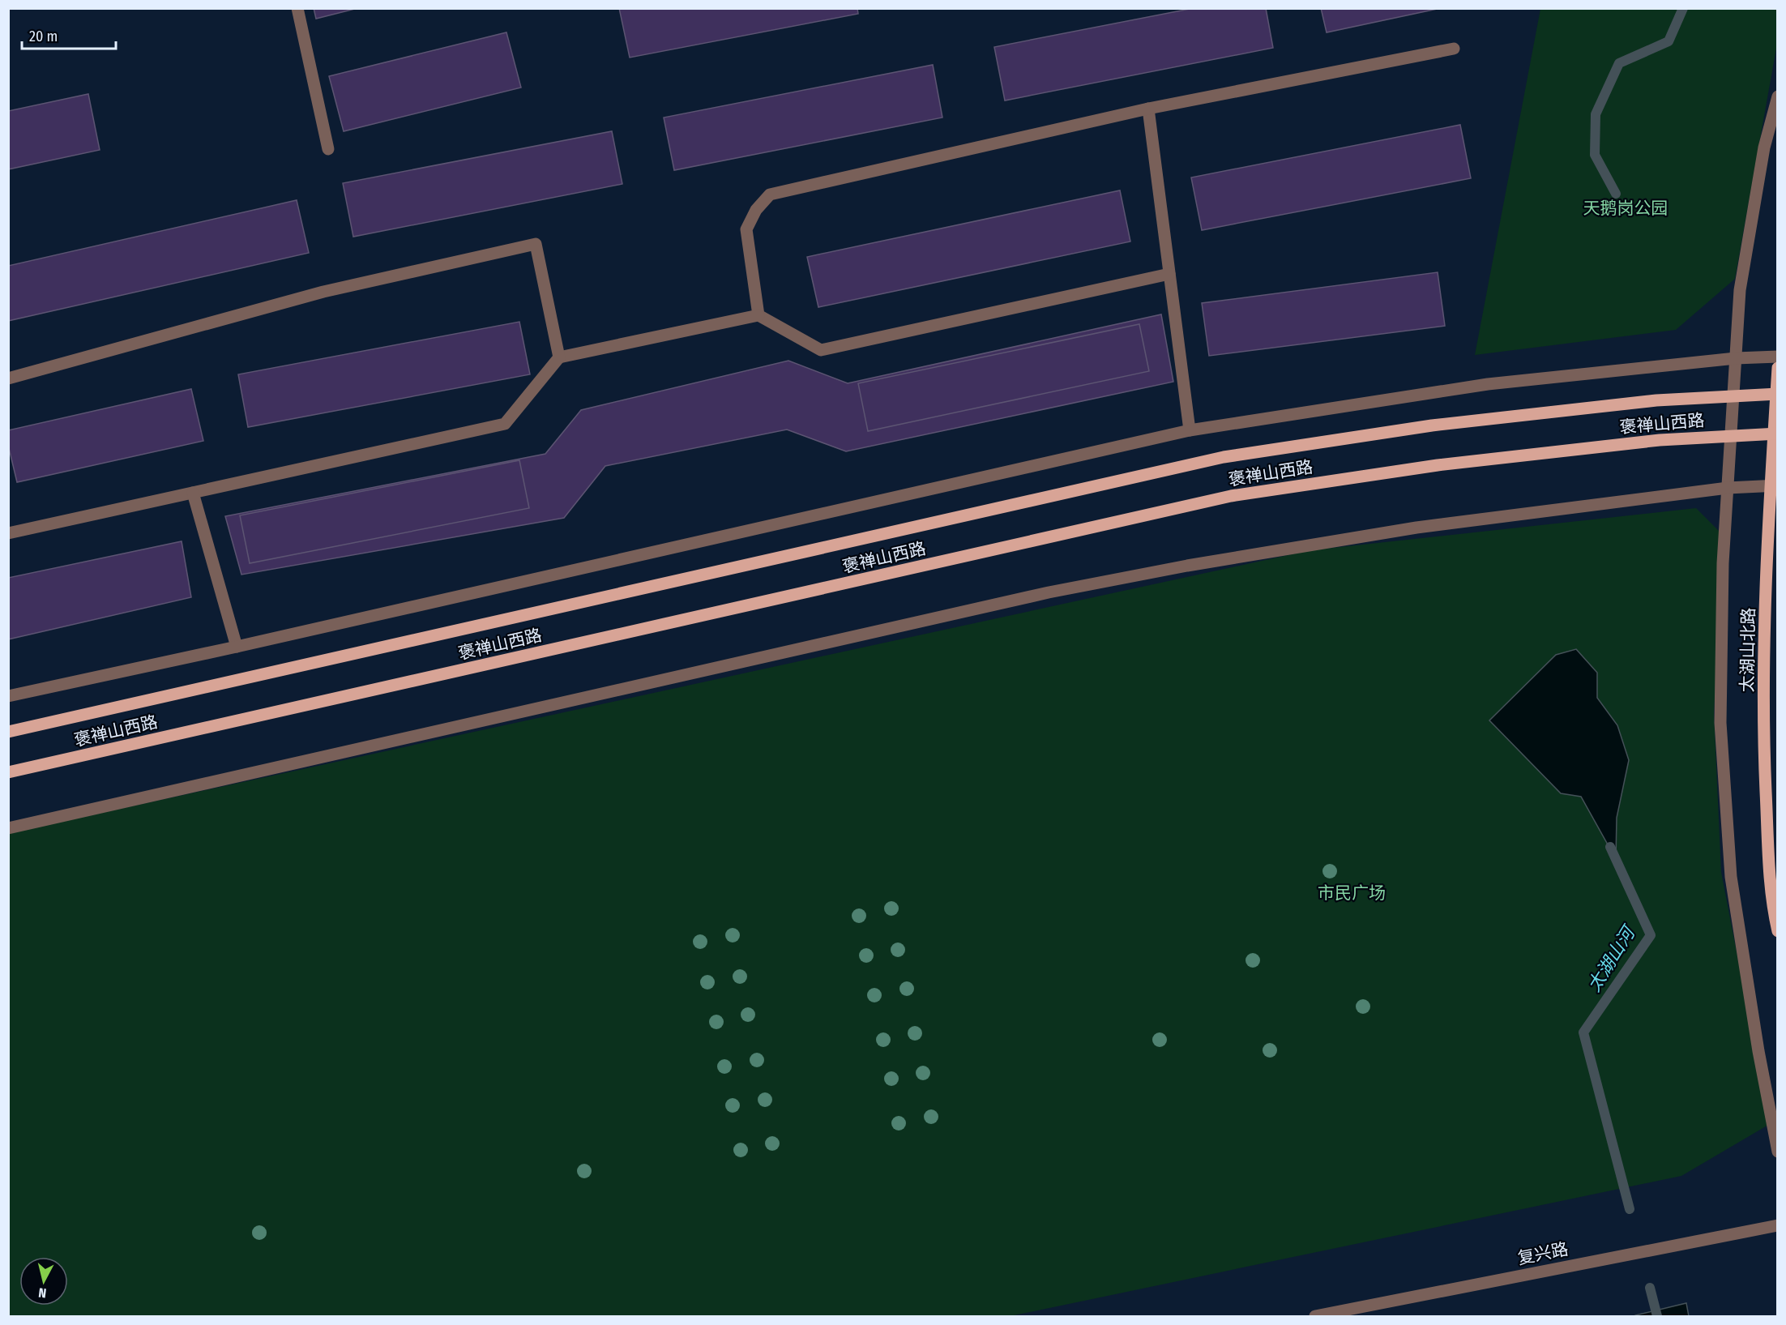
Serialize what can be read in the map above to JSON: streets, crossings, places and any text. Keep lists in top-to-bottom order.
{
  "streets": {
    "main road": ["褒禅山西路", "太湖山北路"],
    "street": ["复兴路"]
  },
  "crossings": [
    ["褒禅山西路", "太湖山北路"]
  ],
  "water": ["太湖山河"],
  "parks": ["天鹅岗公园", "市民广场"],
  "scale_bar": "20 m",
  "north": "bottom"
}
